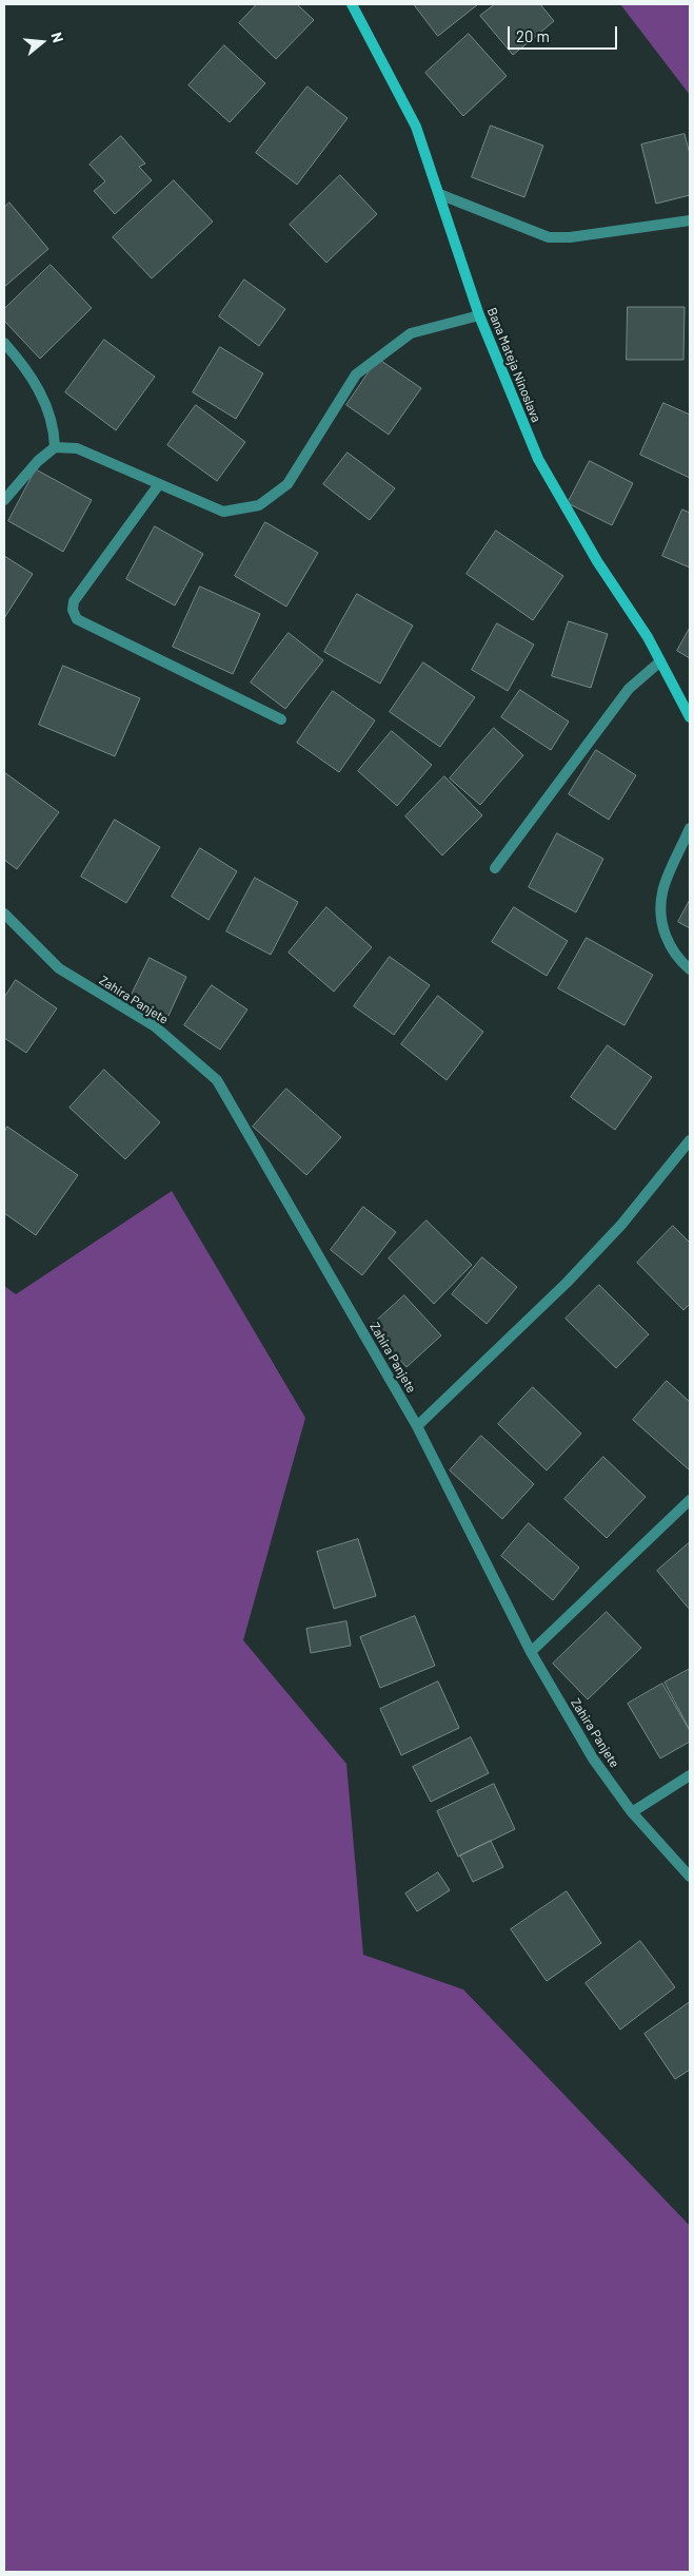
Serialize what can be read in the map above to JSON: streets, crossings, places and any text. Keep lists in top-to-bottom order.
{
  "streets": {
    "street": ["Bana Mateja Ninoslava", "Zahira Panjete"]
  },
  "scale_bar": "20 m",
  "north": "right"
}
